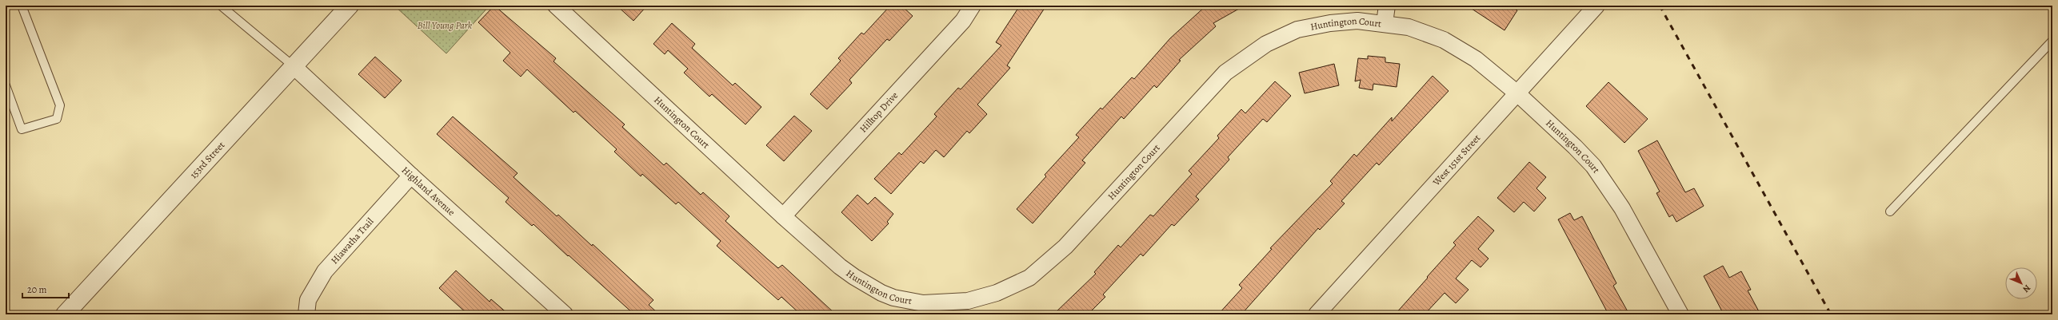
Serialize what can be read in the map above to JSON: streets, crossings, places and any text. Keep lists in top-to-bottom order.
{
  "streets": {
    "street": [
      "Huntington Court",
      "Hilltop Drive",
      "West 151st Street",
      "153rd Street",
      "Highland Avenue",
      "Hiawatha Trail"
    ]
  },
  "crossings": [
    ["Huntington Court", "Hilltop Drive"],
    ["Huntington Court", "West 151st Street"],
    ["153rd Street", "Highland Avenue"],
    ["Highland Avenue", "Hiawatha Trail"]
  ],
  "parks": ["Bill Young Park"],
  "scale_bar": "20 m",
  "north": "bottom right"
}
